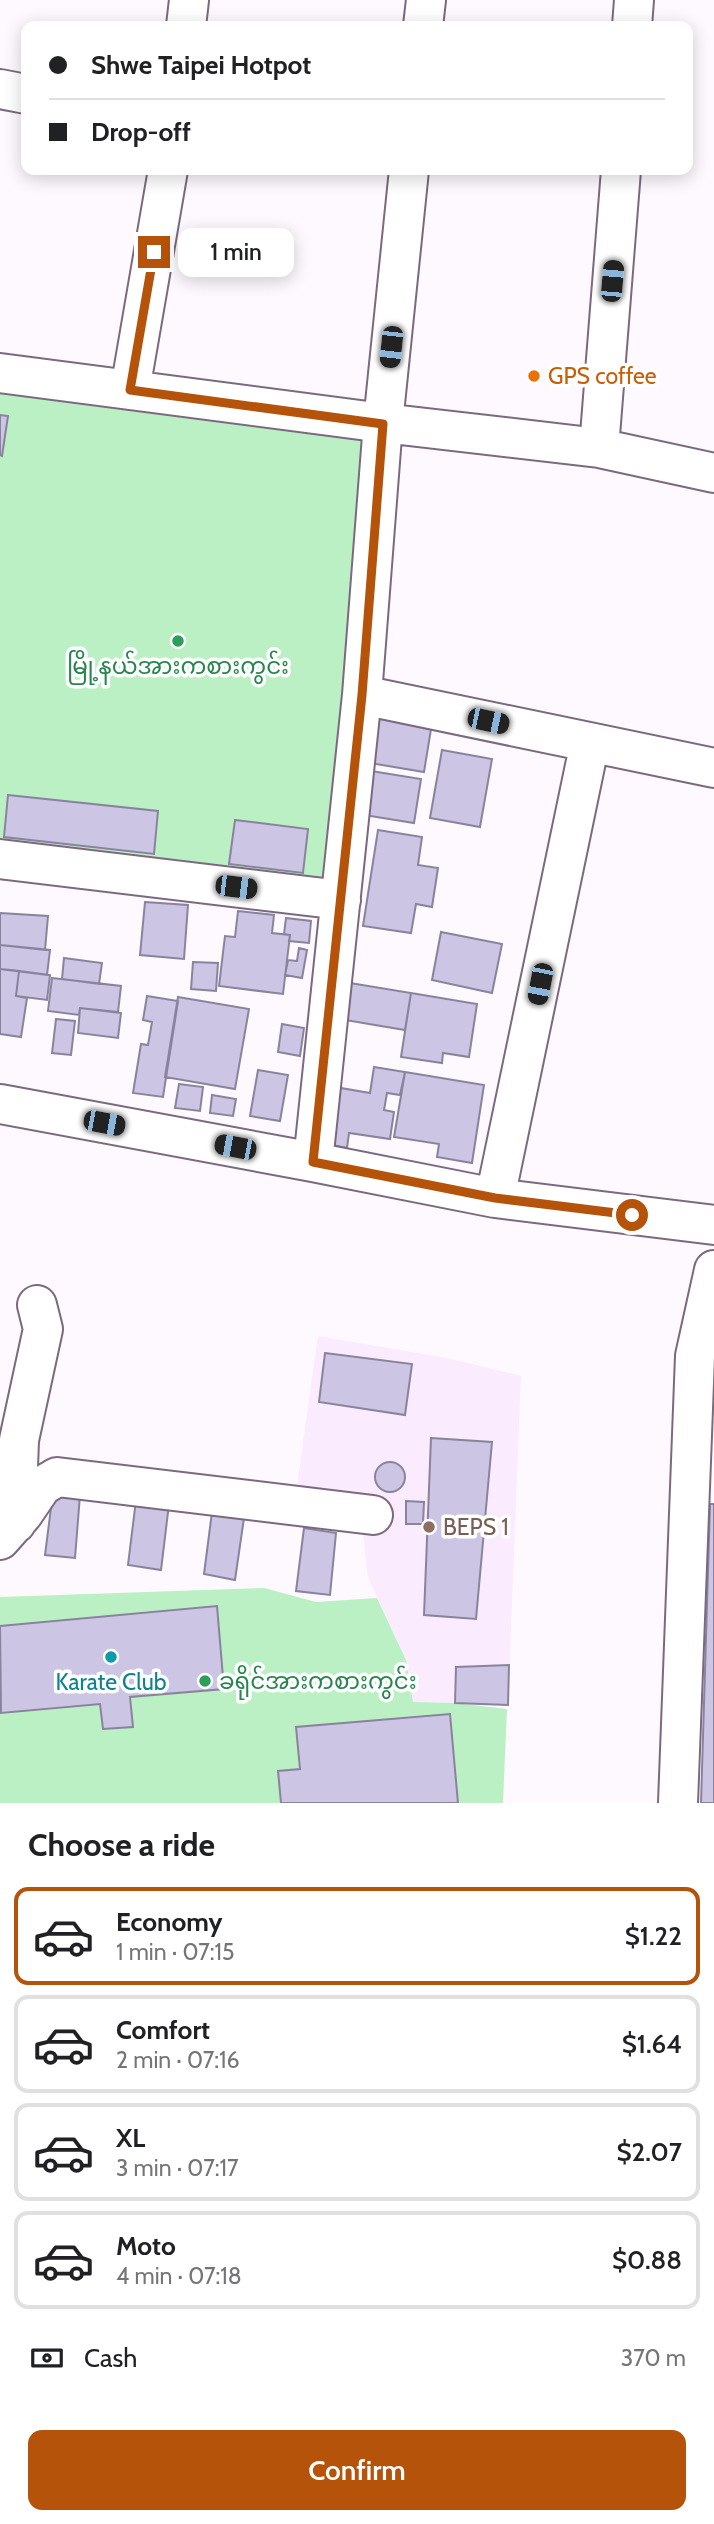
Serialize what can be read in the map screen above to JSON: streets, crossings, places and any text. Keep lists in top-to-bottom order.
{
  "places": [
    "GPS coffee",
    "မြို့နယ်အားကစားကွင်း",
    "BEPS 1",
    "Karate Club",
    "ခရိုင်အားကစားကွင်း"
  ],
  "page": {
    "banner": ["Shwe Taipei Hotpot", "Drop-off"],
    "bubble": "1 min",
    "heading": "Choose a ride",
    "list": [
      {
        "name": "Economy",
        "note": "1 min · 07:15",
        "value": "$1.22"
      },
      {
        "name": "Comfort",
        "note": "2 min · 07:16",
        "value": "$1.64"
      },
      {
        "name": "XL",
        "note": "3 min · 07:17",
        "value": "$2.07"
      },
      {
        "name": "Moto",
        "note": "4 min · 07:18",
        "value": "$0.88"
      }
    ],
    "pay": ["Cash", "370 m"],
    "buttons": "Confirm"
  }
}
